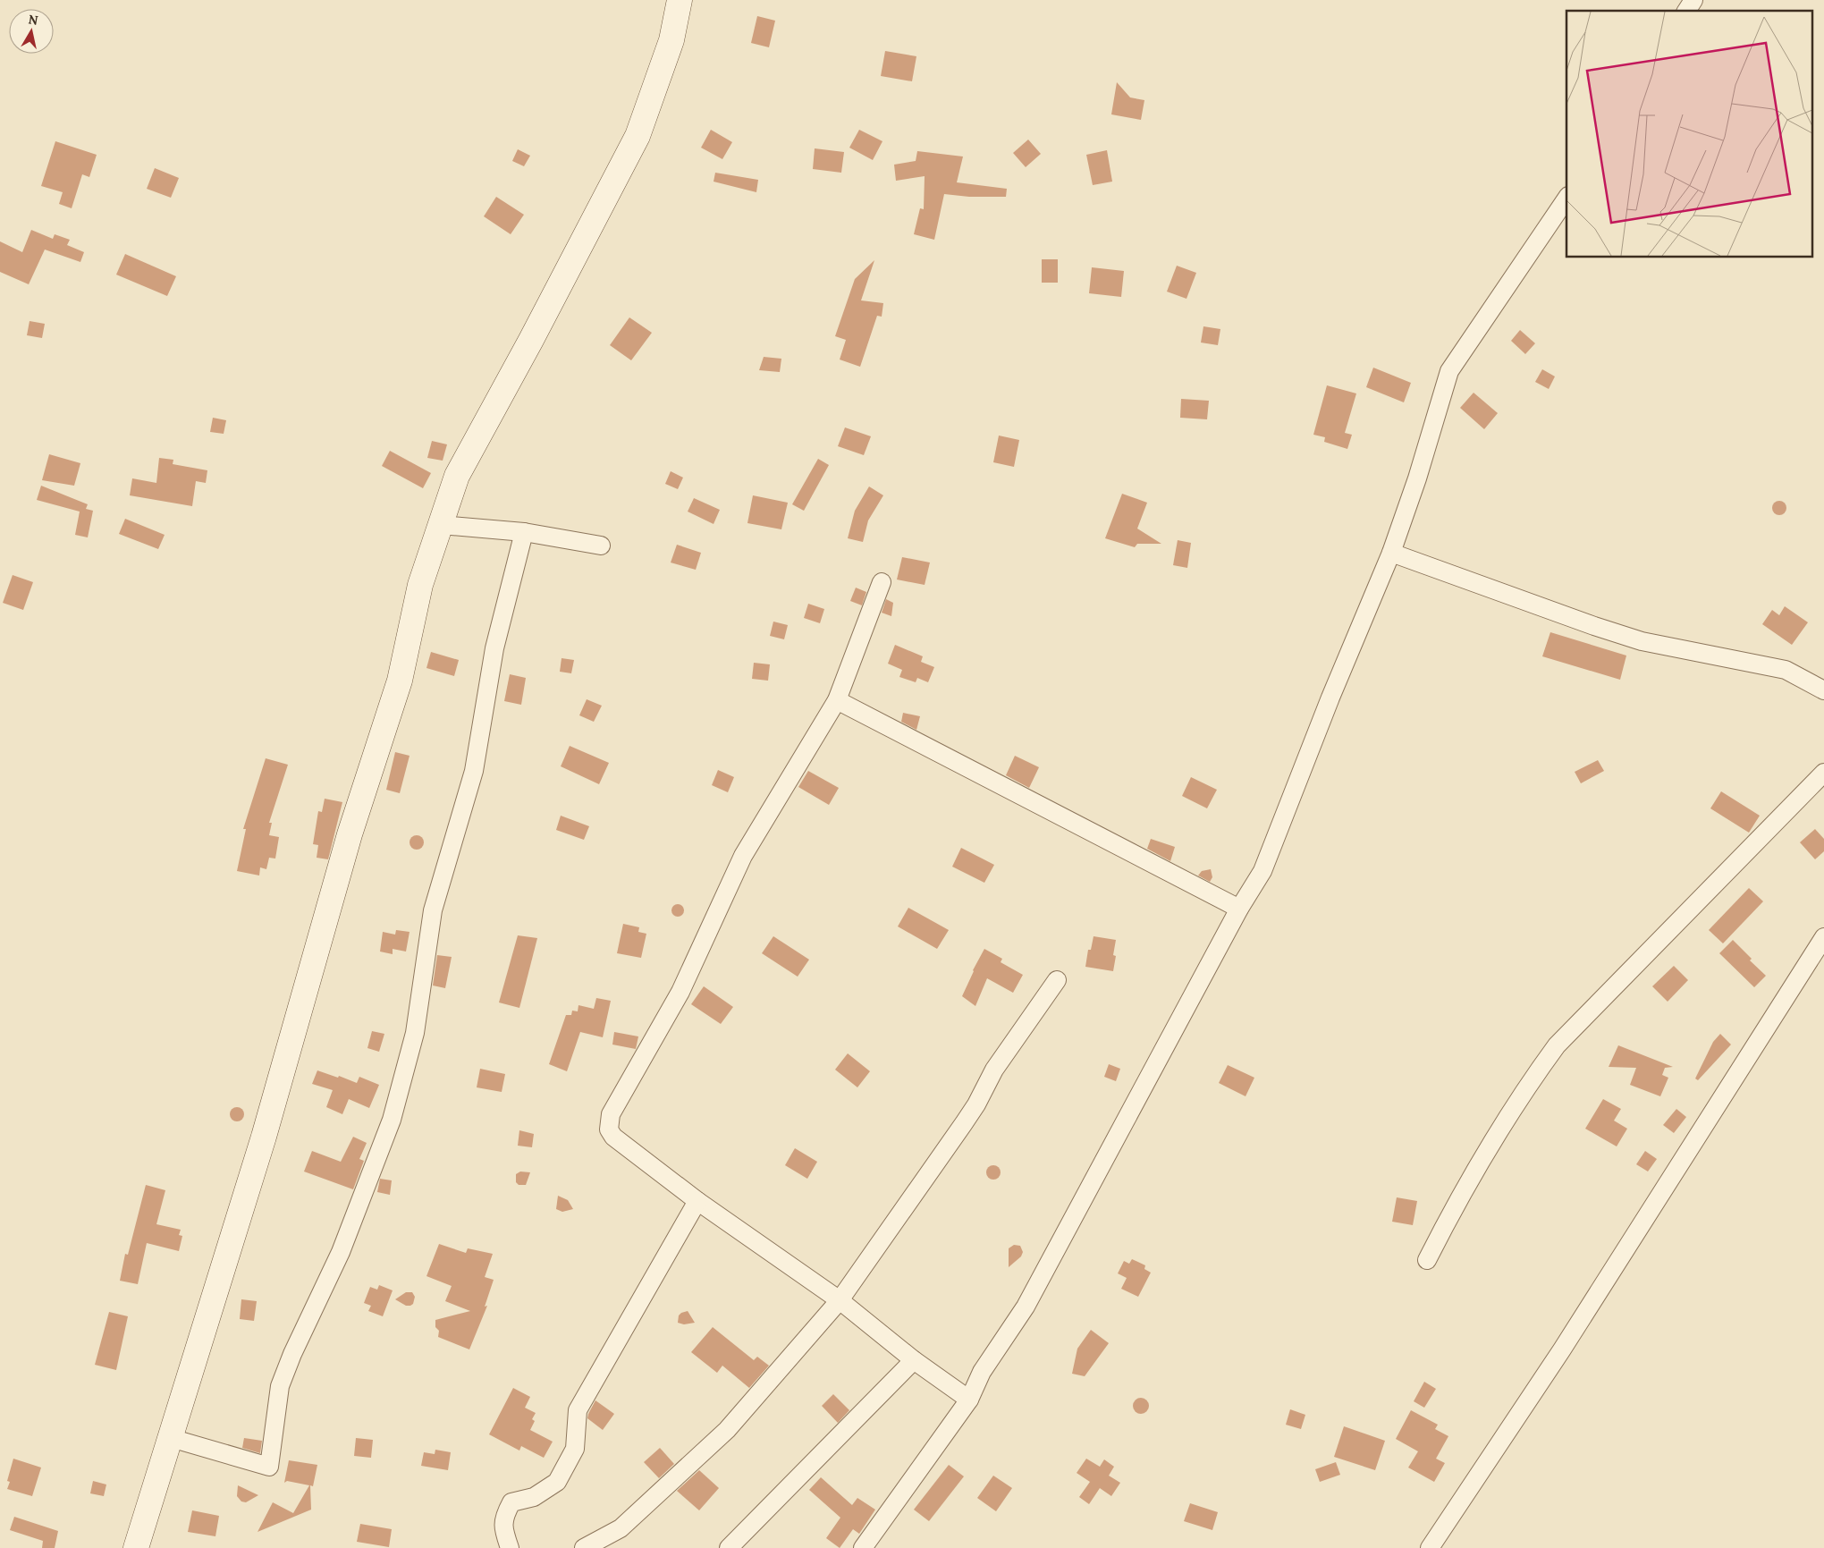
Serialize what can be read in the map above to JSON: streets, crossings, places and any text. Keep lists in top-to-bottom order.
{
  "north": "top"
}
